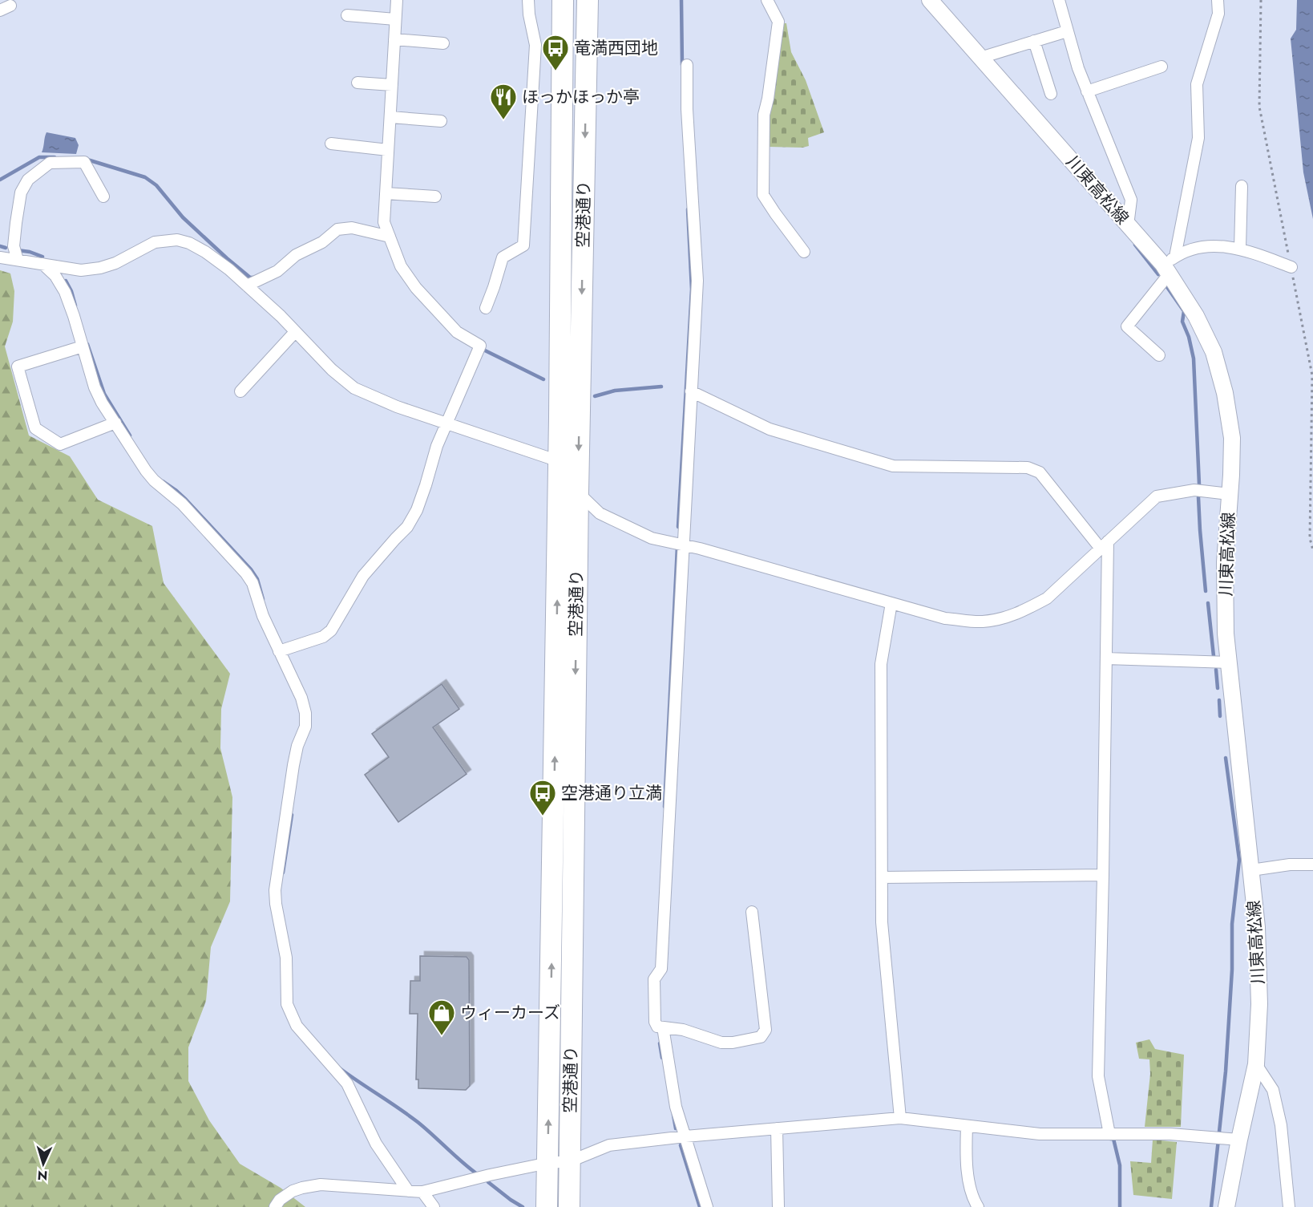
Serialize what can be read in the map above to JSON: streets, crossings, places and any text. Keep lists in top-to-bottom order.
{
  "streets": {
    "highway": ["空港通り"],
    "main road": ["川東高松線"]
  },
  "places": {
    "bus stop": ["竜満西団地", "空港通り立満"],
    "restaurant": ["ほっかほっか亭"],
    "shop": ["ウィーカーズ"]
  },
  "north": "bottom"
}
